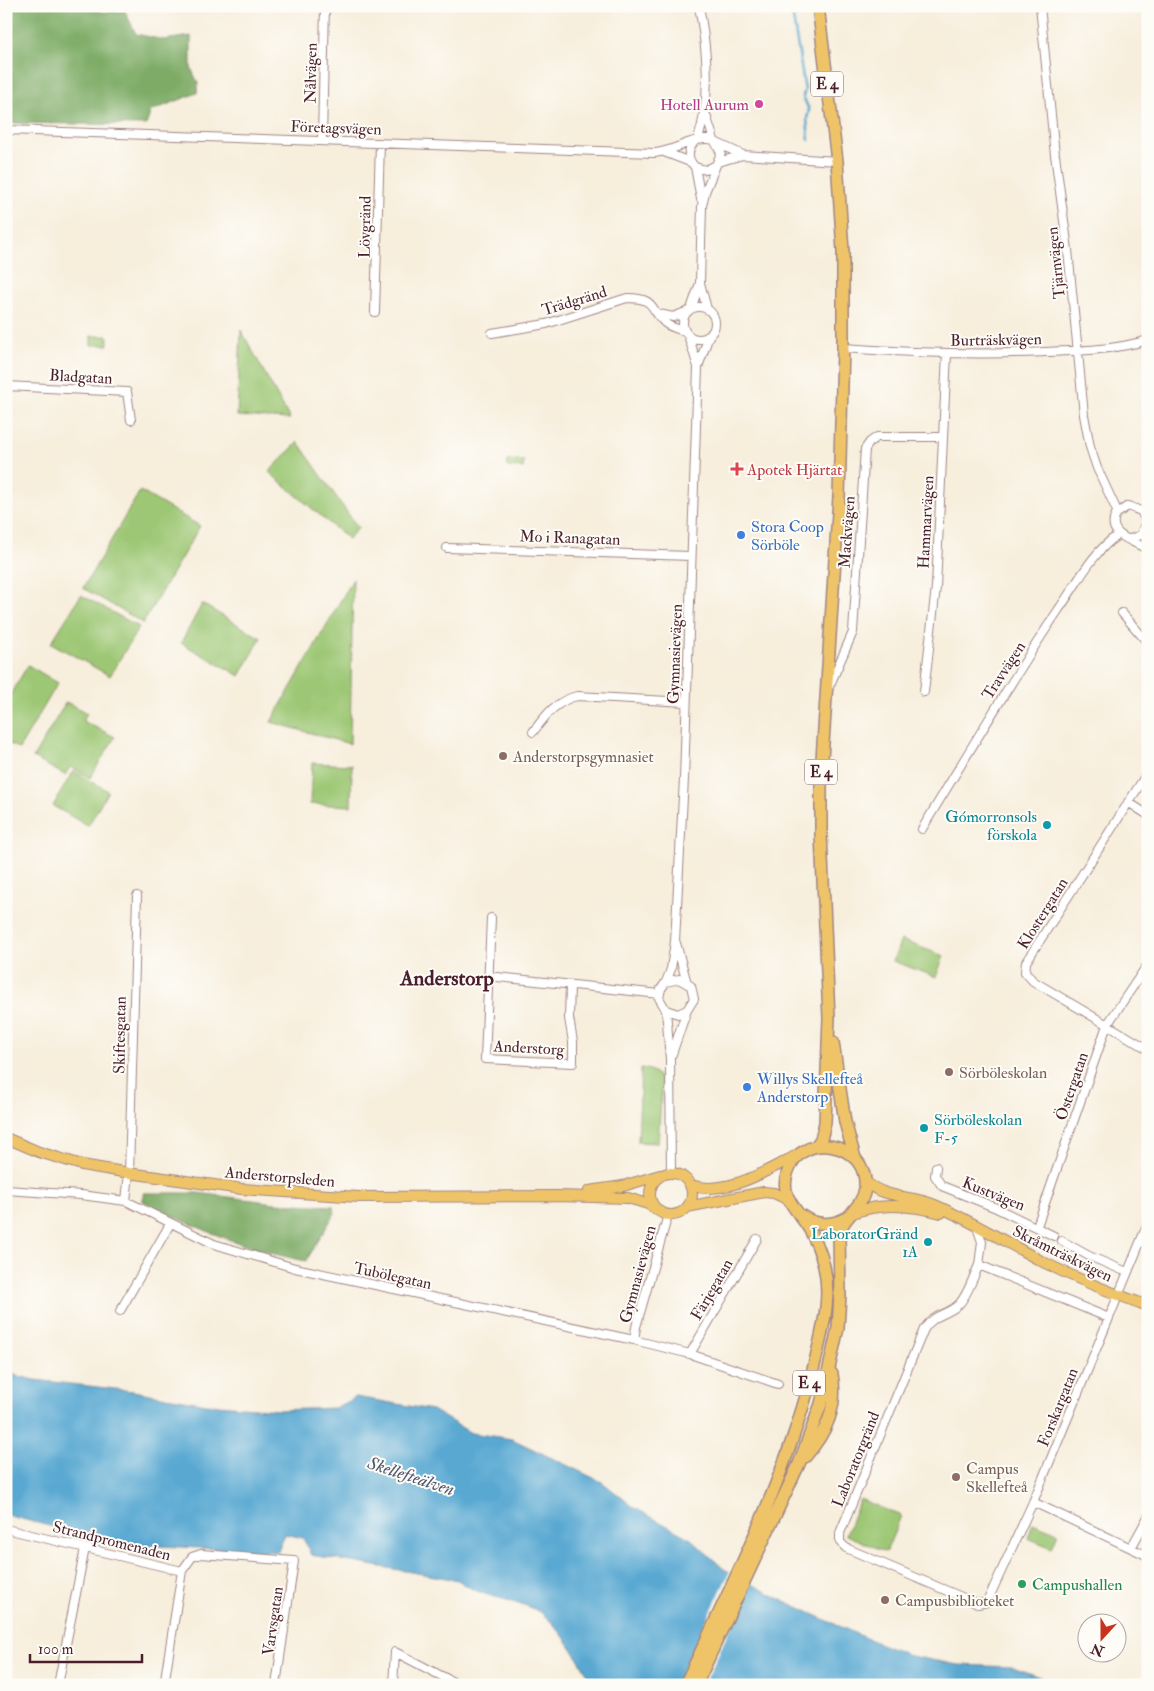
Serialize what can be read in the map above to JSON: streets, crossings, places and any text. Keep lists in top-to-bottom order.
{
  "streets": {
    "highway": ["E 4"],
    "main road": ["Anderstorpsleden", "Skråmträskvägen"],
    "street": [
      "Nålvägen",
      "Företagsvägen",
      "Lövgränd",
      "Tjärnvägen",
      "Trädgränd",
      "Burträskvägen",
      "Bladgatan",
      "Hammarvägen",
      "Mackvägen",
      "Mo i Ranagatan",
      "Gymnasievägen",
      "Travvägen",
      "Klostergatan",
      "Skiftesgatan",
      "Anderstorg",
      "Östergatan",
      "Kustvägen",
      "Tubölegatan",
      "Färjegatan",
      "Forskargatan",
      "Laboratorgränd",
      "Strandpromenaden",
      "Varvsgatan"
    ]
  },
  "crossings": [
    ["Nålvägen", "Företagsvägen"],
    ["E 4", "Burträskvägen"],
    ["E 4", "Mackvägen"],
    ["E 4", "Skråmträskvägen"],
    ["Företagsvägen", "Lövgränd"],
    ["Tjärnvägen", "Burträskvägen"],
    ["Tjärnvägen", "Travvägen"],
    ["Trädgränd", "Gymnasievägen"],
    ["Burträskvägen", "Hammarvägen"],
    ["Hammarvägen", "Mackvägen"],
    ["Mo i Ranagatan", "Gymnasievägen"],
    ["Gymnasievägen", "Anderstorpsleden"],
    ["Gymnasievägen", "Tubölegatan"],
    ["Klostergatan", "Östergatan"],
    ["Skiftesgatan", "Anderstorpsleden"],
    ["Skiftesgatan", "Tubölegatan"],
    ["Östergatan", "Kustvägen"],
    ["Skråmträskvägen", "Forskargatan"],
    ["Skråmträskvägen", "Laboratorgränd"],
    ["Tubölegatan", "Färjegatan"],
    ["Forskargatan", "Laboratorgränd"],
    ["Strandpromenaden", "Varvsgatan"]
  ],
  "districts": ["Anderstorp"],
  "water": ["Skellefteälven"],
  "places": {
    "other": [
      "Hotell Aurum",
      "Stora Coop Sörböle",
      "Anderstorpsgymnasiet",
      "Gómorronsols förskola",
      "Sörböleskolan",
      "Willys Skellefteå Anderstorp",
      "Sörböleskolan F-5",
      "LaboratorGränd 1A",
      "Campus Skellefteå",
      "Campushallen",
      "Campusbiblioteket"
    ],
    "health": ["Apotek Hjärtat"]
  },
  "scale_bar": "100 m",
  "north": "bottom"
}
